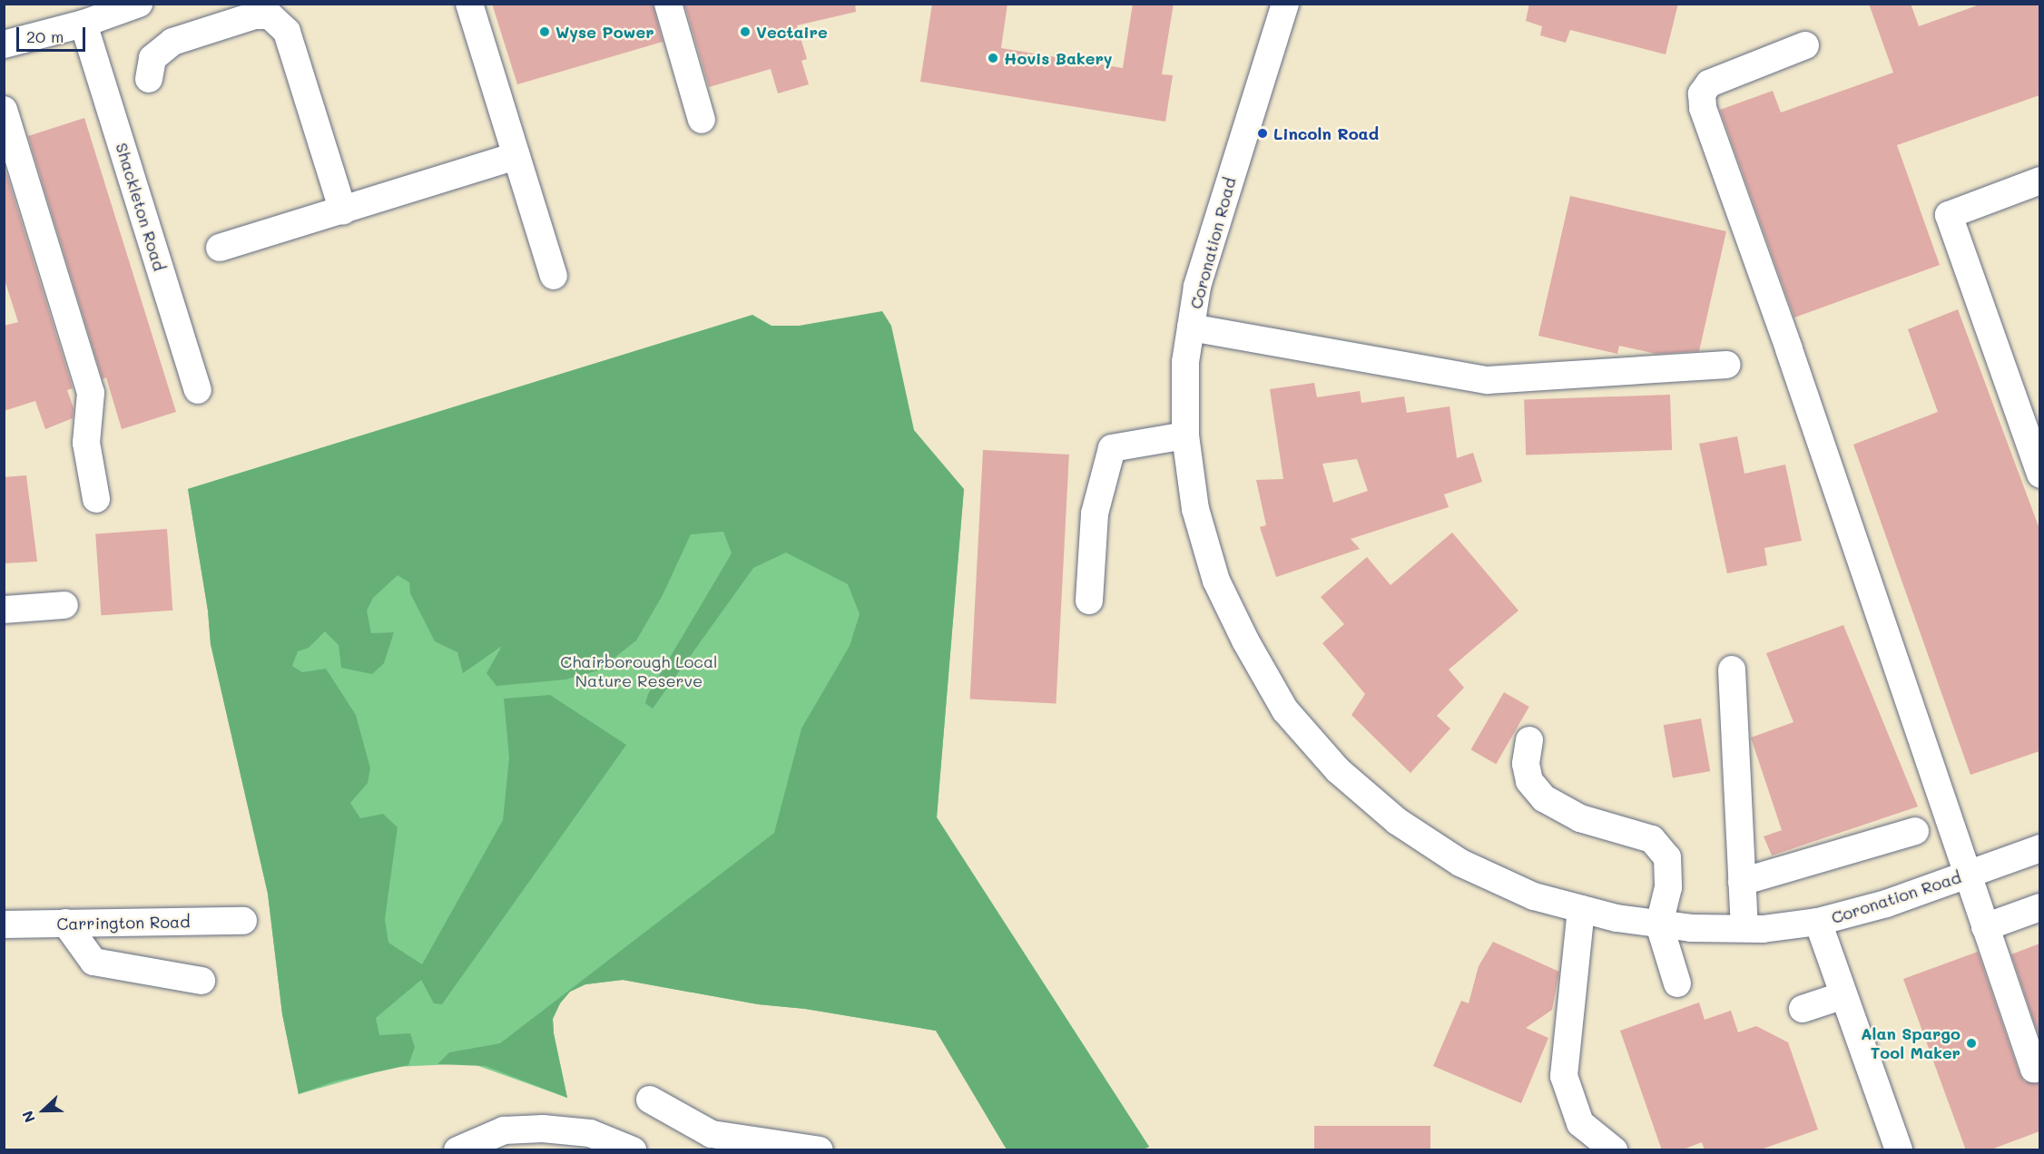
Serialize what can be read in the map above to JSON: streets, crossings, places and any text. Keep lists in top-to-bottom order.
{
  "streets": {
    "street": ["Shackleton Road", "Coronation Road", "Carrington Road"]
  },
  "parks": ["Chairborough Local Nature Reserve"],
  "places": [
    "Wyse Power",
    "Vectaire",
    "Hovis Bakery",
    "Lincoln Road",
    "Alan Spargo Tool Maker"
  ],
  "scale_bar": "20 m",
  "north": "left"
}
